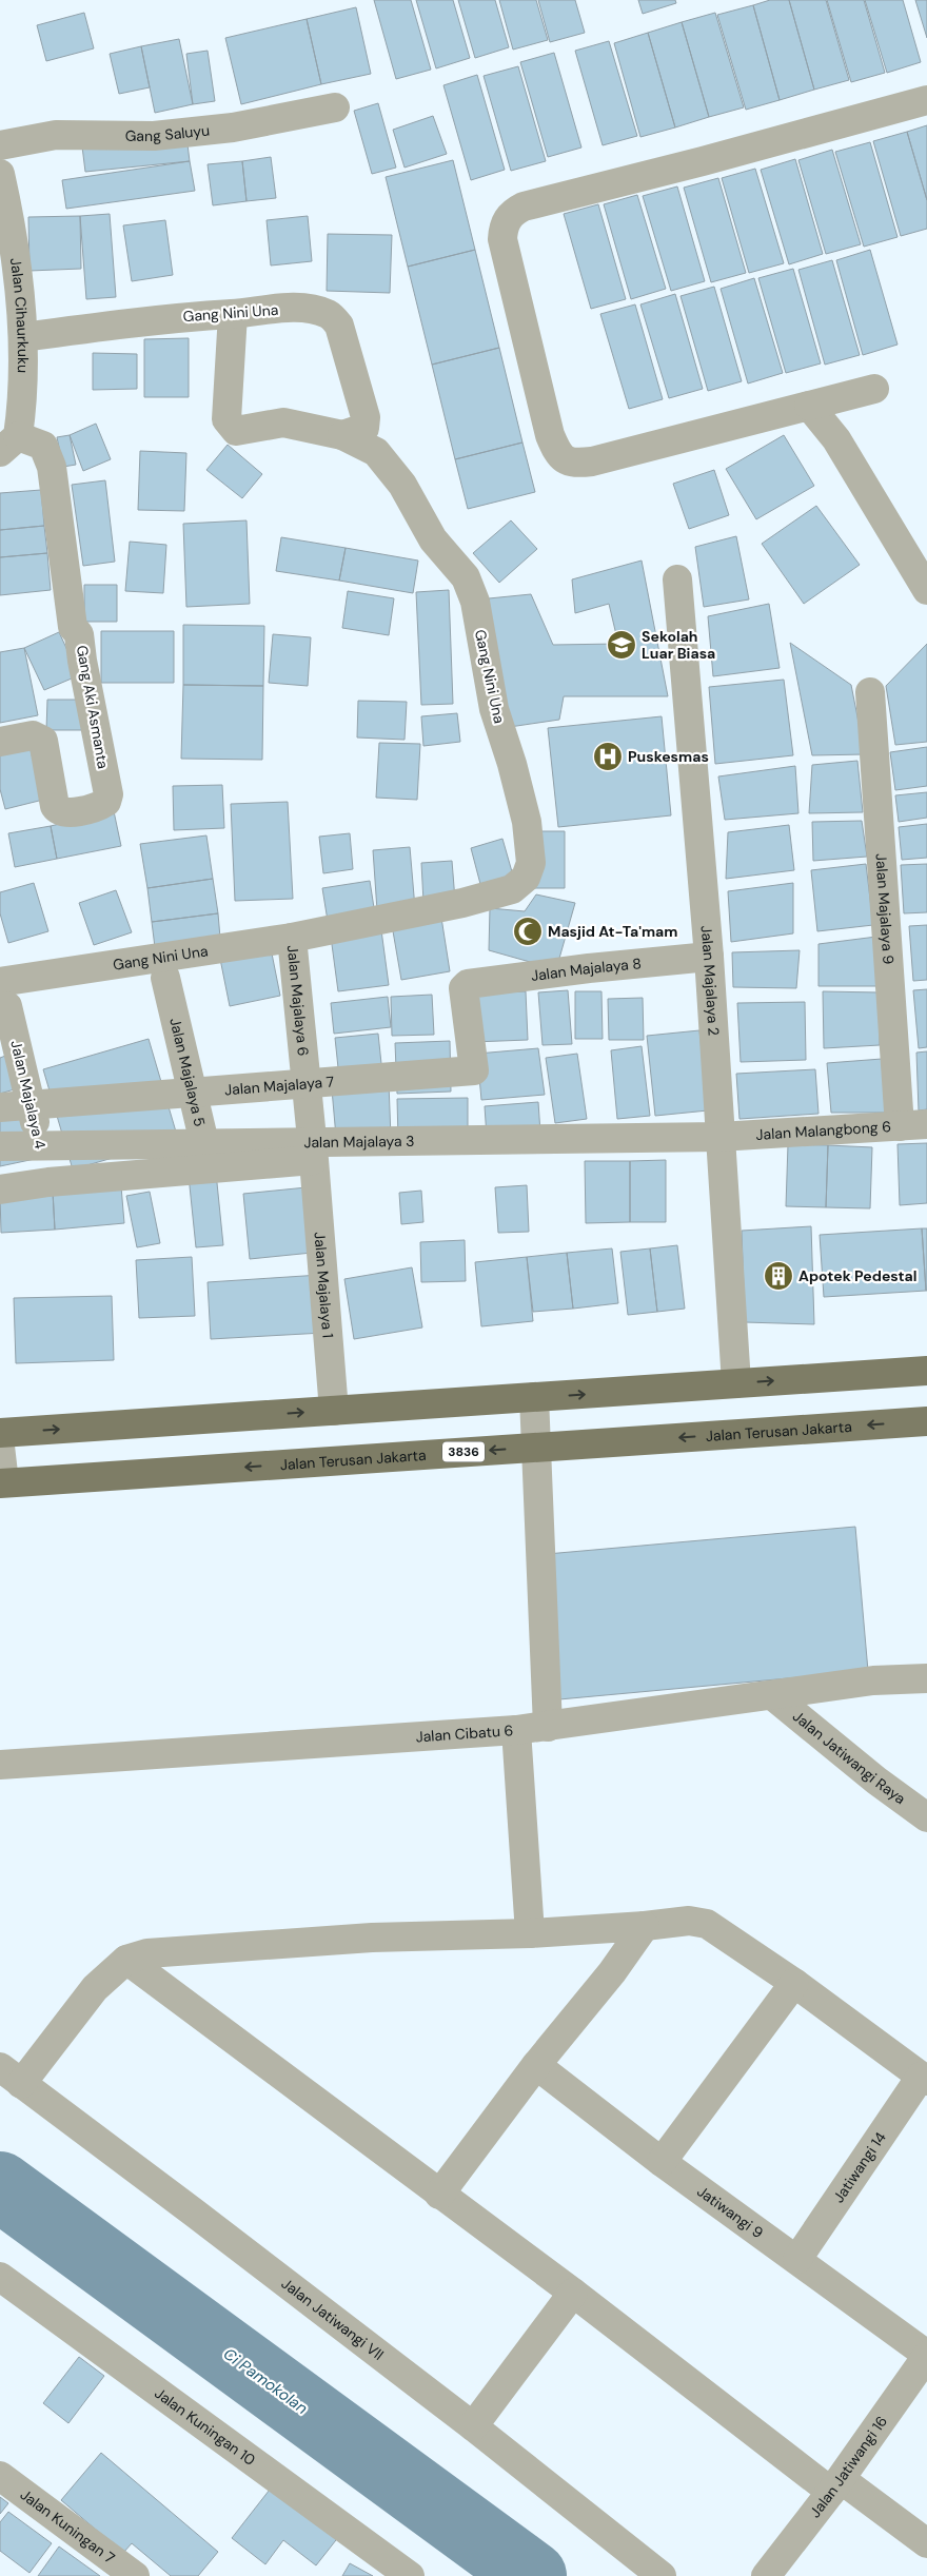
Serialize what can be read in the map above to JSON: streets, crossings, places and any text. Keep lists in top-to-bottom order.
{
  "streets": {
    "main road": ["Jalan Terusan Jakarta", "3836"],
    "street": [
      "Gang Saluyu",
      "Gang Nini Una",
      "Jalan Cihaurkuku",
      "Gang Aki Asmanta",
      "Jalan Majalaya 9",
      "Jalan Majalaya 8",
      "Jalan Majalaya 2",
      "Jalan Majalaya 6",
      "Jalan Majalaya 5",
      "Jalan Majalaya 7",
      "Jalan Majalaya 4",
      "Jalan Malangbong 6",
      "Jalan Majalaya 3",
      "Jalan Majalaya 1",
      "Jalan Cibatu 6",
      "Jalan Jatiwangi Raya",
      "Jatiwangi 14",
      "Jatiwangi 9",
      "Jalan Jatiwangi VII",
      "Jalan Kuningan 10",
      "Jalan Jatiwangi 16",
      "Jalan Kuningan 7"
    ]
  },
  "crossings": [
    ["Gang Nini Una", "Jalan Cihaurkuku"],
    ["Gang Nini Una", "Jalan Majalaya 6"],
    ["Gang Nini Una", "Jalan Majalaya 4"],
    ["Jalan Cihaurkuku", "Gang Aki Asmanta"],
    ["Jalan Majalaya 9", "Jalan Malangbong 6"],
    ["Jalan Majalaya 8", "Jalan Majalaya 2"],
    ["Jalan Majalaya 8", "Jalan Majalaya 7"],
    ["Jalan Majalaya 2", "Jalan Malangbong 6"],
    ["Jalan Majalaya 2", "Jalan Majalaya 3"],
    ["Jalan Majalaya 6", "Jalan Majalaya 3"],
    ["Jalan Majalaya 6", "Jalan Majalaya 1"],
    ["Jalan Majalaya 5", "Jalan Majalaya 3"],
    ["Jalan Majalaya 4", "Jalan Majalaya 3"],
    ["Jalan Malangbong 6", "Jalan Majalaya 3"],
    ["Jalan Majalaya 3", "Jalan Majalaya 1"],
    ["Jalan Cibatu 6", "Jalan Jatiwangi Raya"],
    ["Jatiwangi 14", "Jatiwangi 9"],
    ["Jatiwangi 9", "Jalan Jatiwangi 16"]
  ],
  "water": ["Ci Pamokolan"],
  "places": {
    "school or university": ["Sekolah Luar Biasa"],
    "hospital": ["Puskesmas"],
    "mosque": ["Masjid At-Ta'mam"],
    "building": ["Apotek Pedestal"]
  }
}
